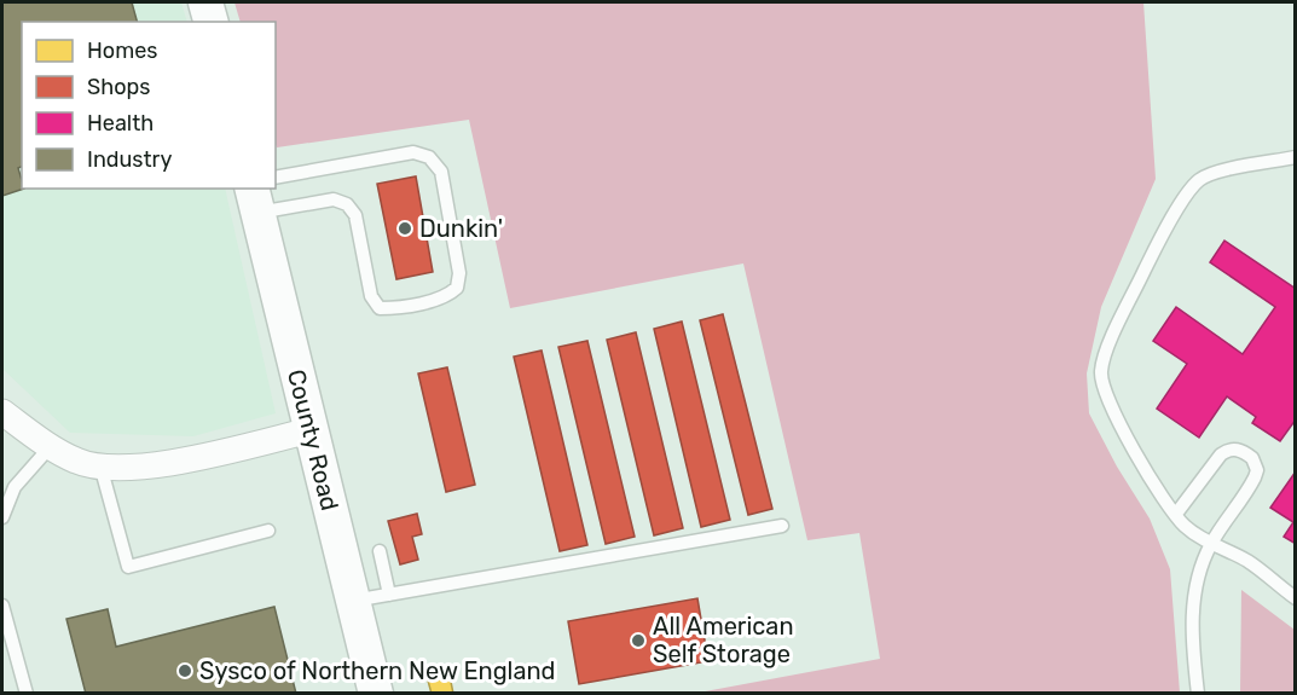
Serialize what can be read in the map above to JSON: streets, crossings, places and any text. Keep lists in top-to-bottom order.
{
  "streets": {
    "main road": ["County Road"]
  },
  "places": ["Dunkin'", "All American Self Storage", "Sysco of Northern New England"],
  "legend": [
    "Homes",
    "Shops",
    "Health",
    "Industry"
  ]
}
